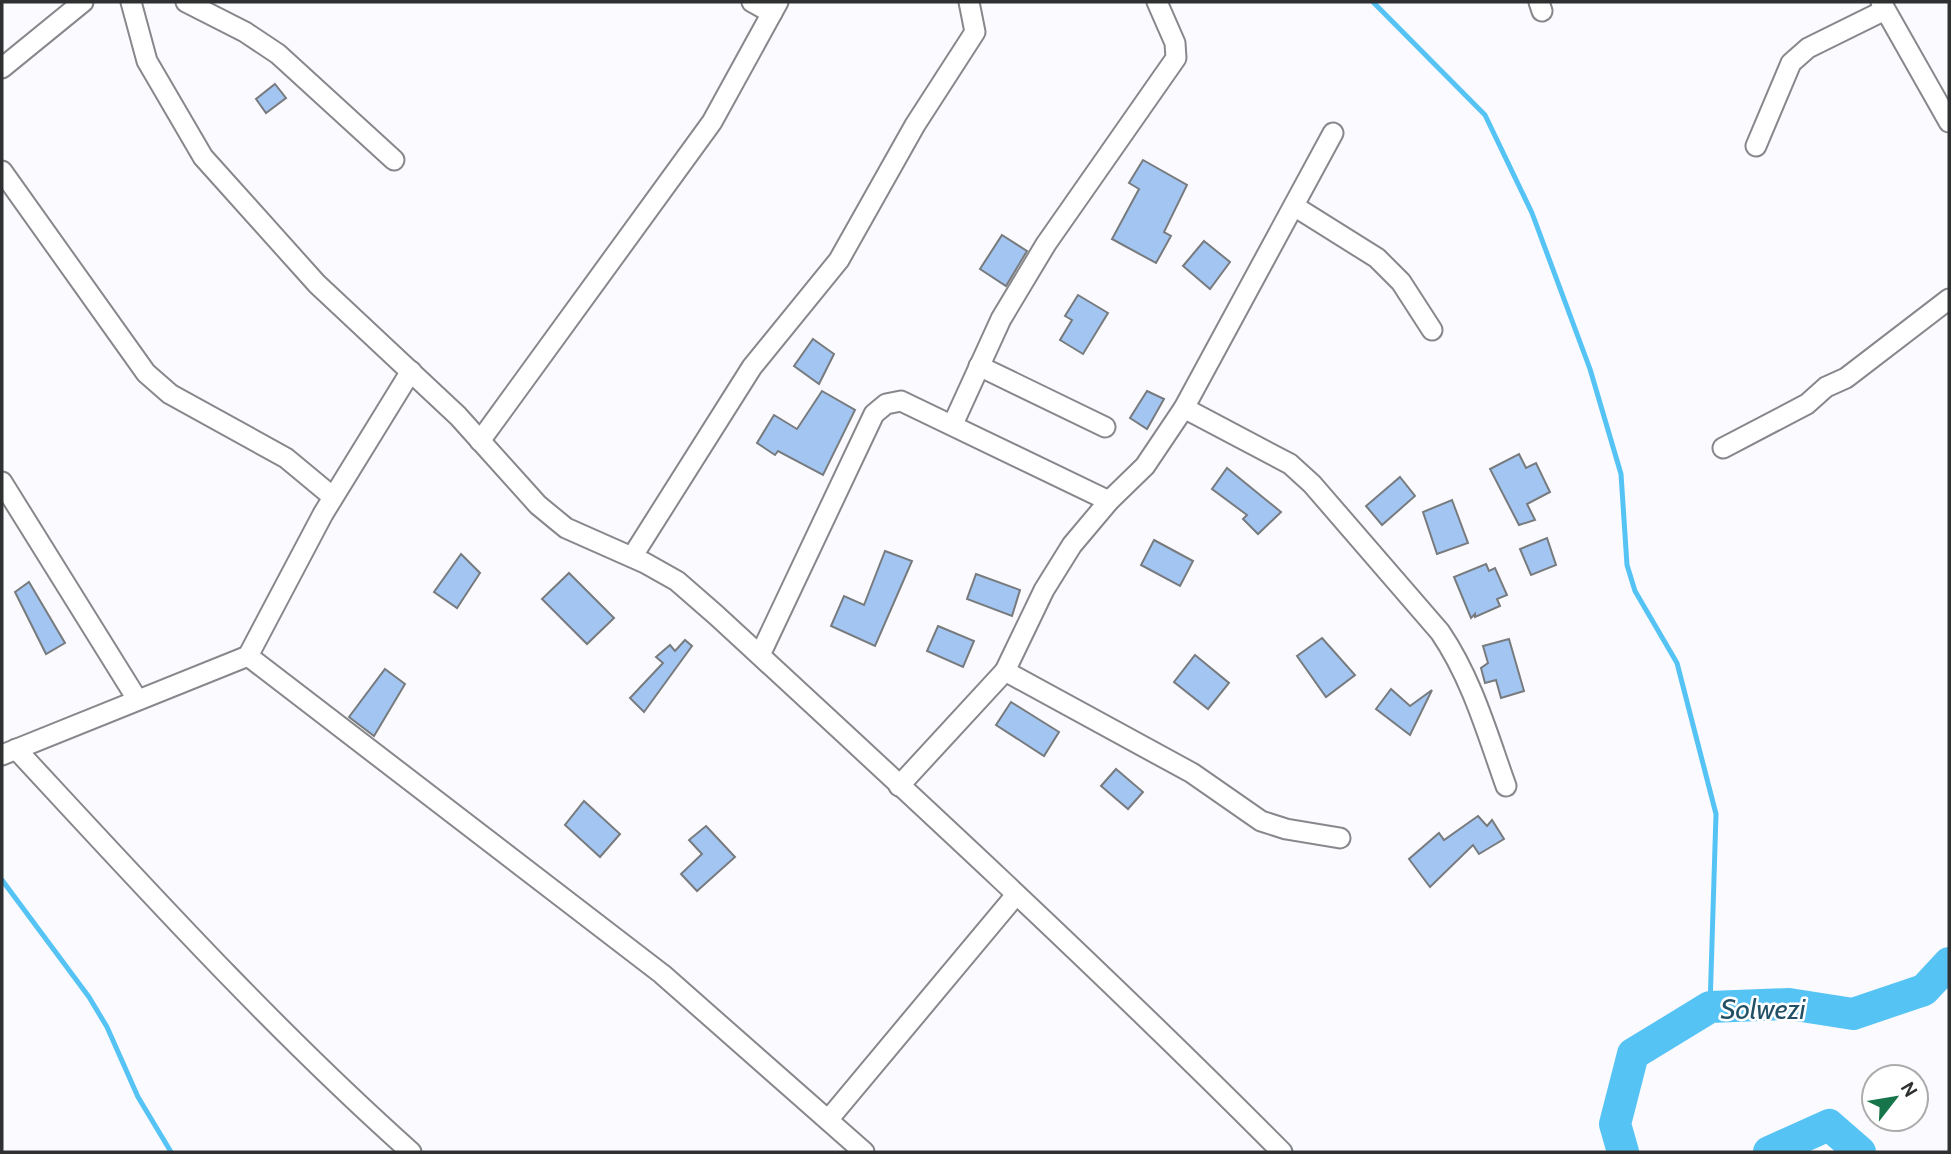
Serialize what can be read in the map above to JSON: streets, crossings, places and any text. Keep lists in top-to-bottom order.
{
  "water": ["Solwezi"],
  "north": "top right"
}
